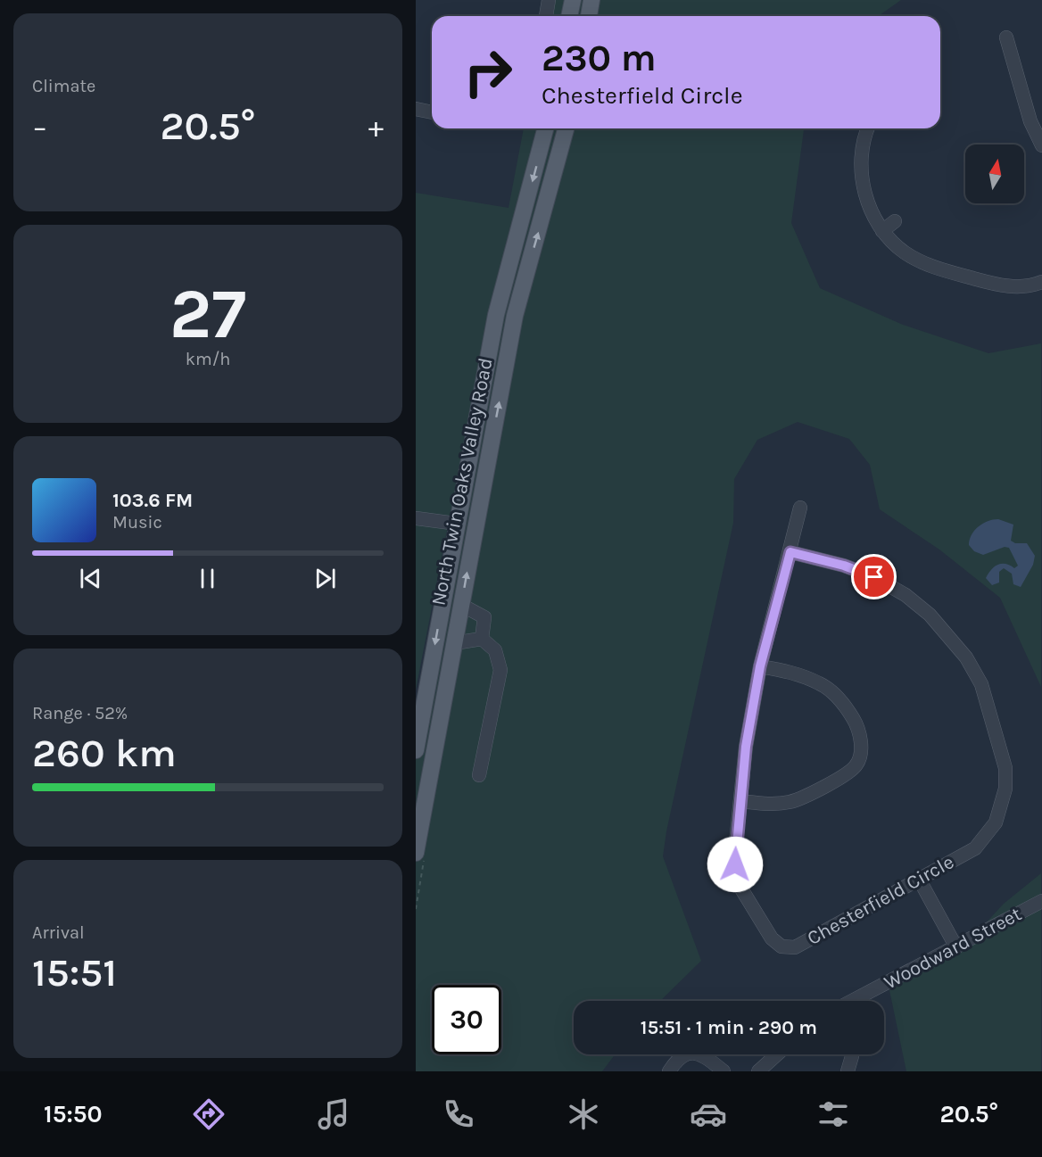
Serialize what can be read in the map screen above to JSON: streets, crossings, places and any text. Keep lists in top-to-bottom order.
{
  "streets": {
    "main road": ["North Twin Oaks Valley Road"],
    "street": ["Chesterfield Circle", "Woodward Street"]
  },
  "north": "top",
  "page": {
    "tile": [
      "Climate",
      ["27", "km/h"],
      ["Range · 52%", "260 km"],
      ["Arrival", "15:51"]
    ],
    "turn": ["230 m", "Chesterfield Circle"],
    "heat": ["−", "20.5°", "+"],
    "song": ["103.6 FM", "Music"],
    "limit": "30",
    "trip": "15:51 · 1 min · 290 m",
    "tabs": ["15:50", "20.5°"]
  }
}
